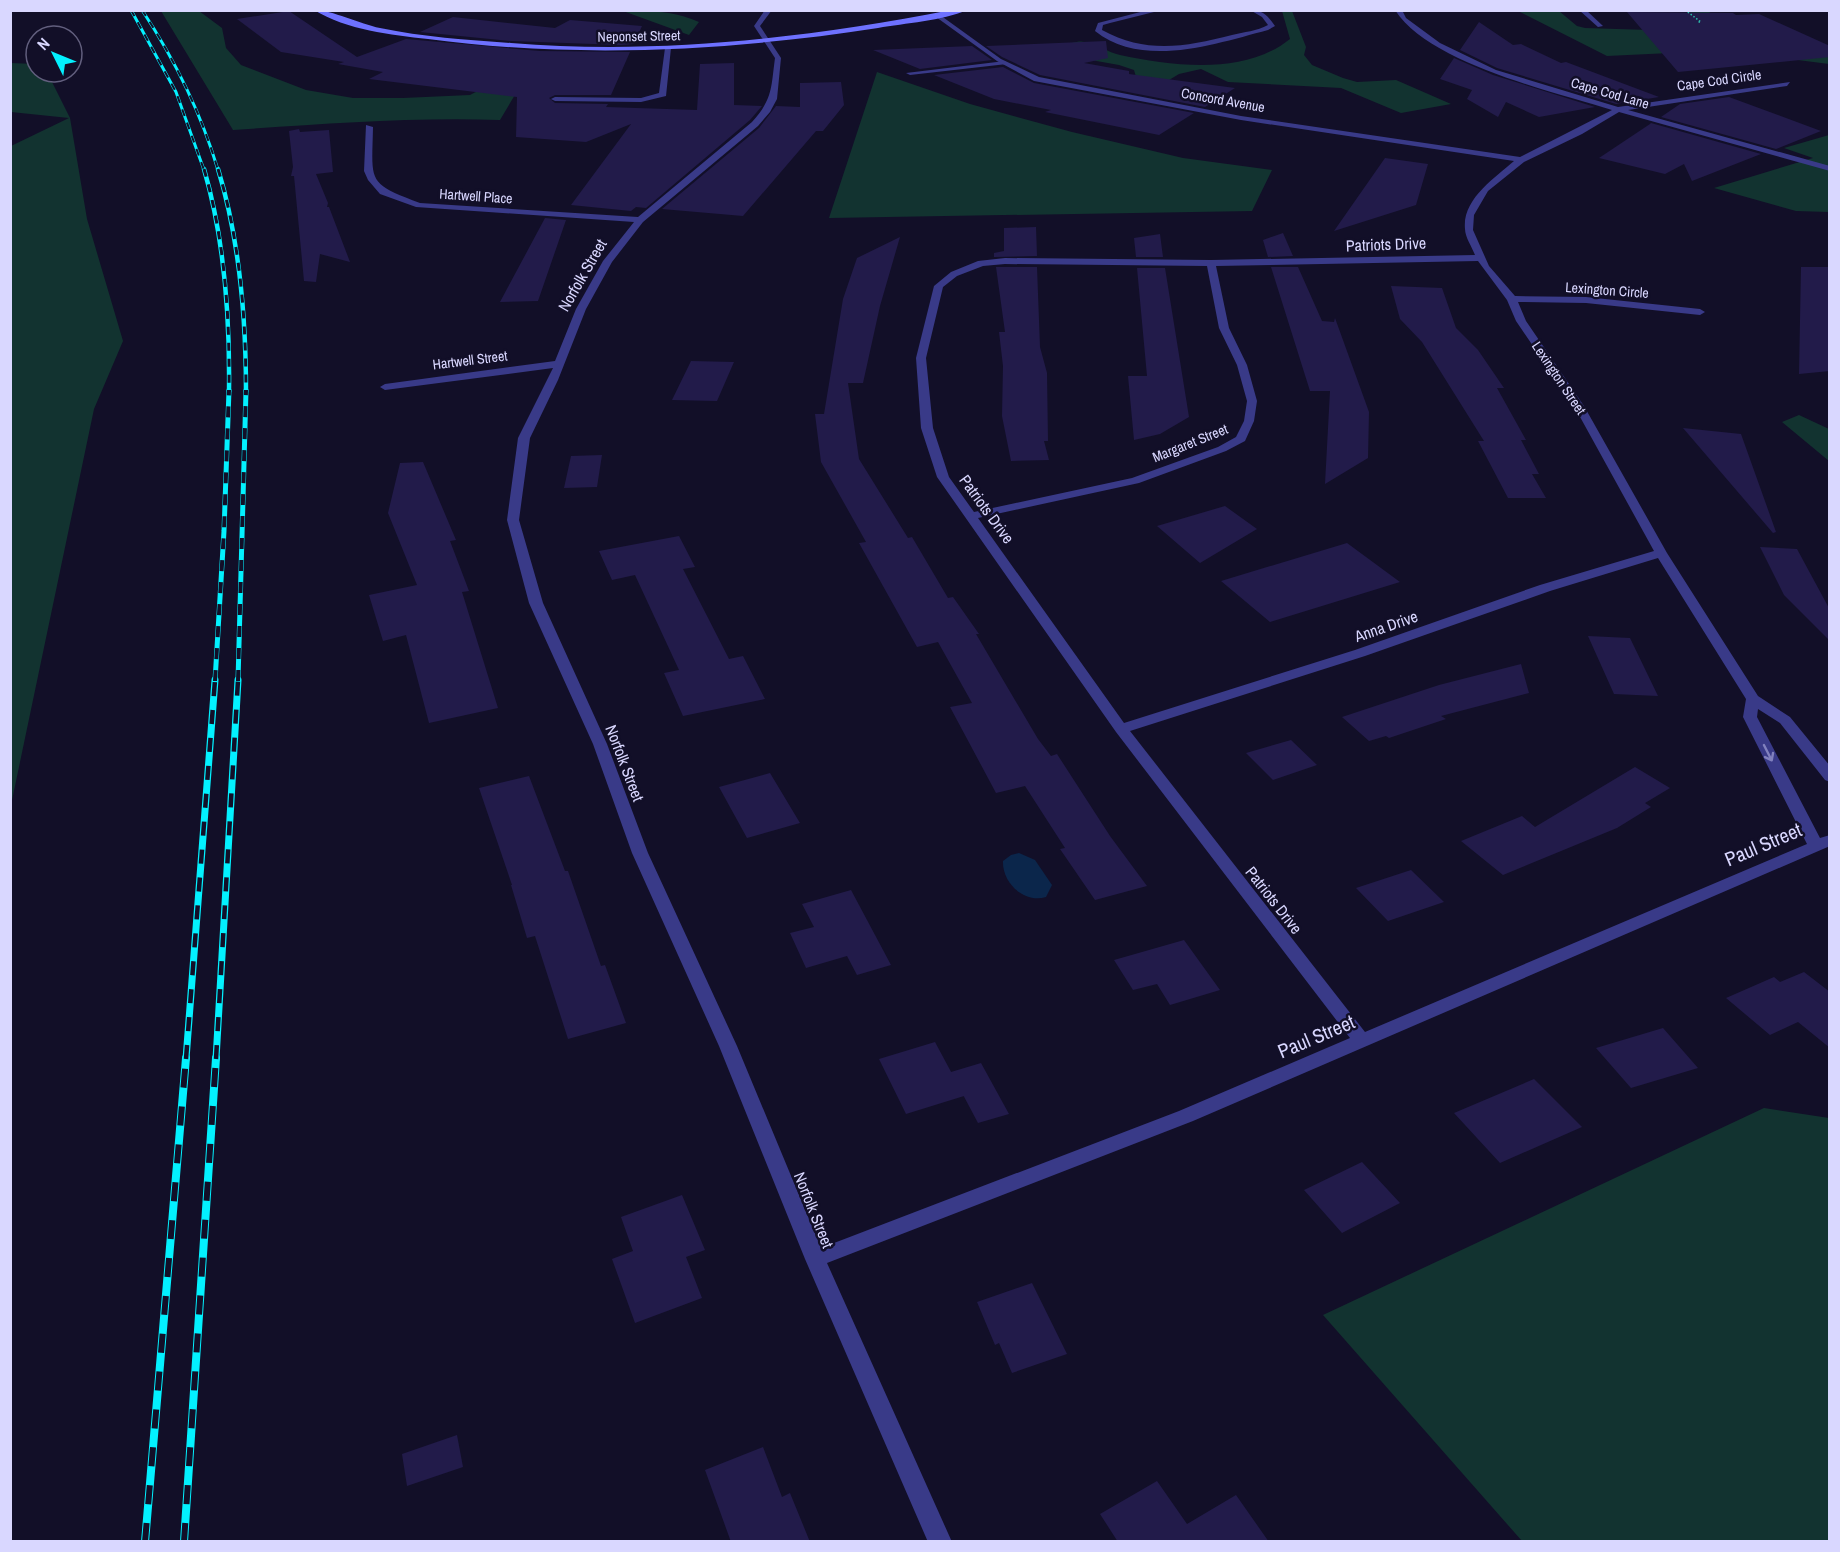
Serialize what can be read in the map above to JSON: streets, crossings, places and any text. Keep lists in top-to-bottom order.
{
  "streets": {
    "main road": ["Neponset Street"],
    "street": [
      "Cape Cod Circle",
      "Cape Cod Lane",
      "Concord Avenue",
      "Hartwell Place",
      "Patriots Drive",
      "Norfolk Street",
      "Lexington Circle",
      "Hartwell Street",
      "Lexington Street",
      "Margaret Street",
      "Anna Drive",
      "Paul Street"
    ]
  },
  "crossings": [
    ["Neponset Street", "Concord Avenue"],
    ["Neponset Street", "Norfolk Street"],
    ["Cape Cod Circle", "Cape Cod Lane"],
    ["Cape Cod Circle", "Lexington Street"],
    ["Cape Cod Lane", "Lexington Street"],
    ["Concord Avenue", "Lexington Street"],
    ["Hartwell Place", "Norfolk Street"],
    ["Patriots Drive", "Lexington Street"],
    ["Patriots Drive", "Margaret Street"],
    ["Patriots Drive", "Anna Drive"],
    ["Patriots Drive", "Paul Street"],
    ["Norfolk Street", "Hartwell Street"],
    ["Norfolk Street", "Paul Street"],
    ["Lexington Circle", "Lexington Street"],
    ["Lexington Street", "Anna Drive"],
    ["Lexington Street", "Paul Street"]
  ],
  "north": "top left"
}
